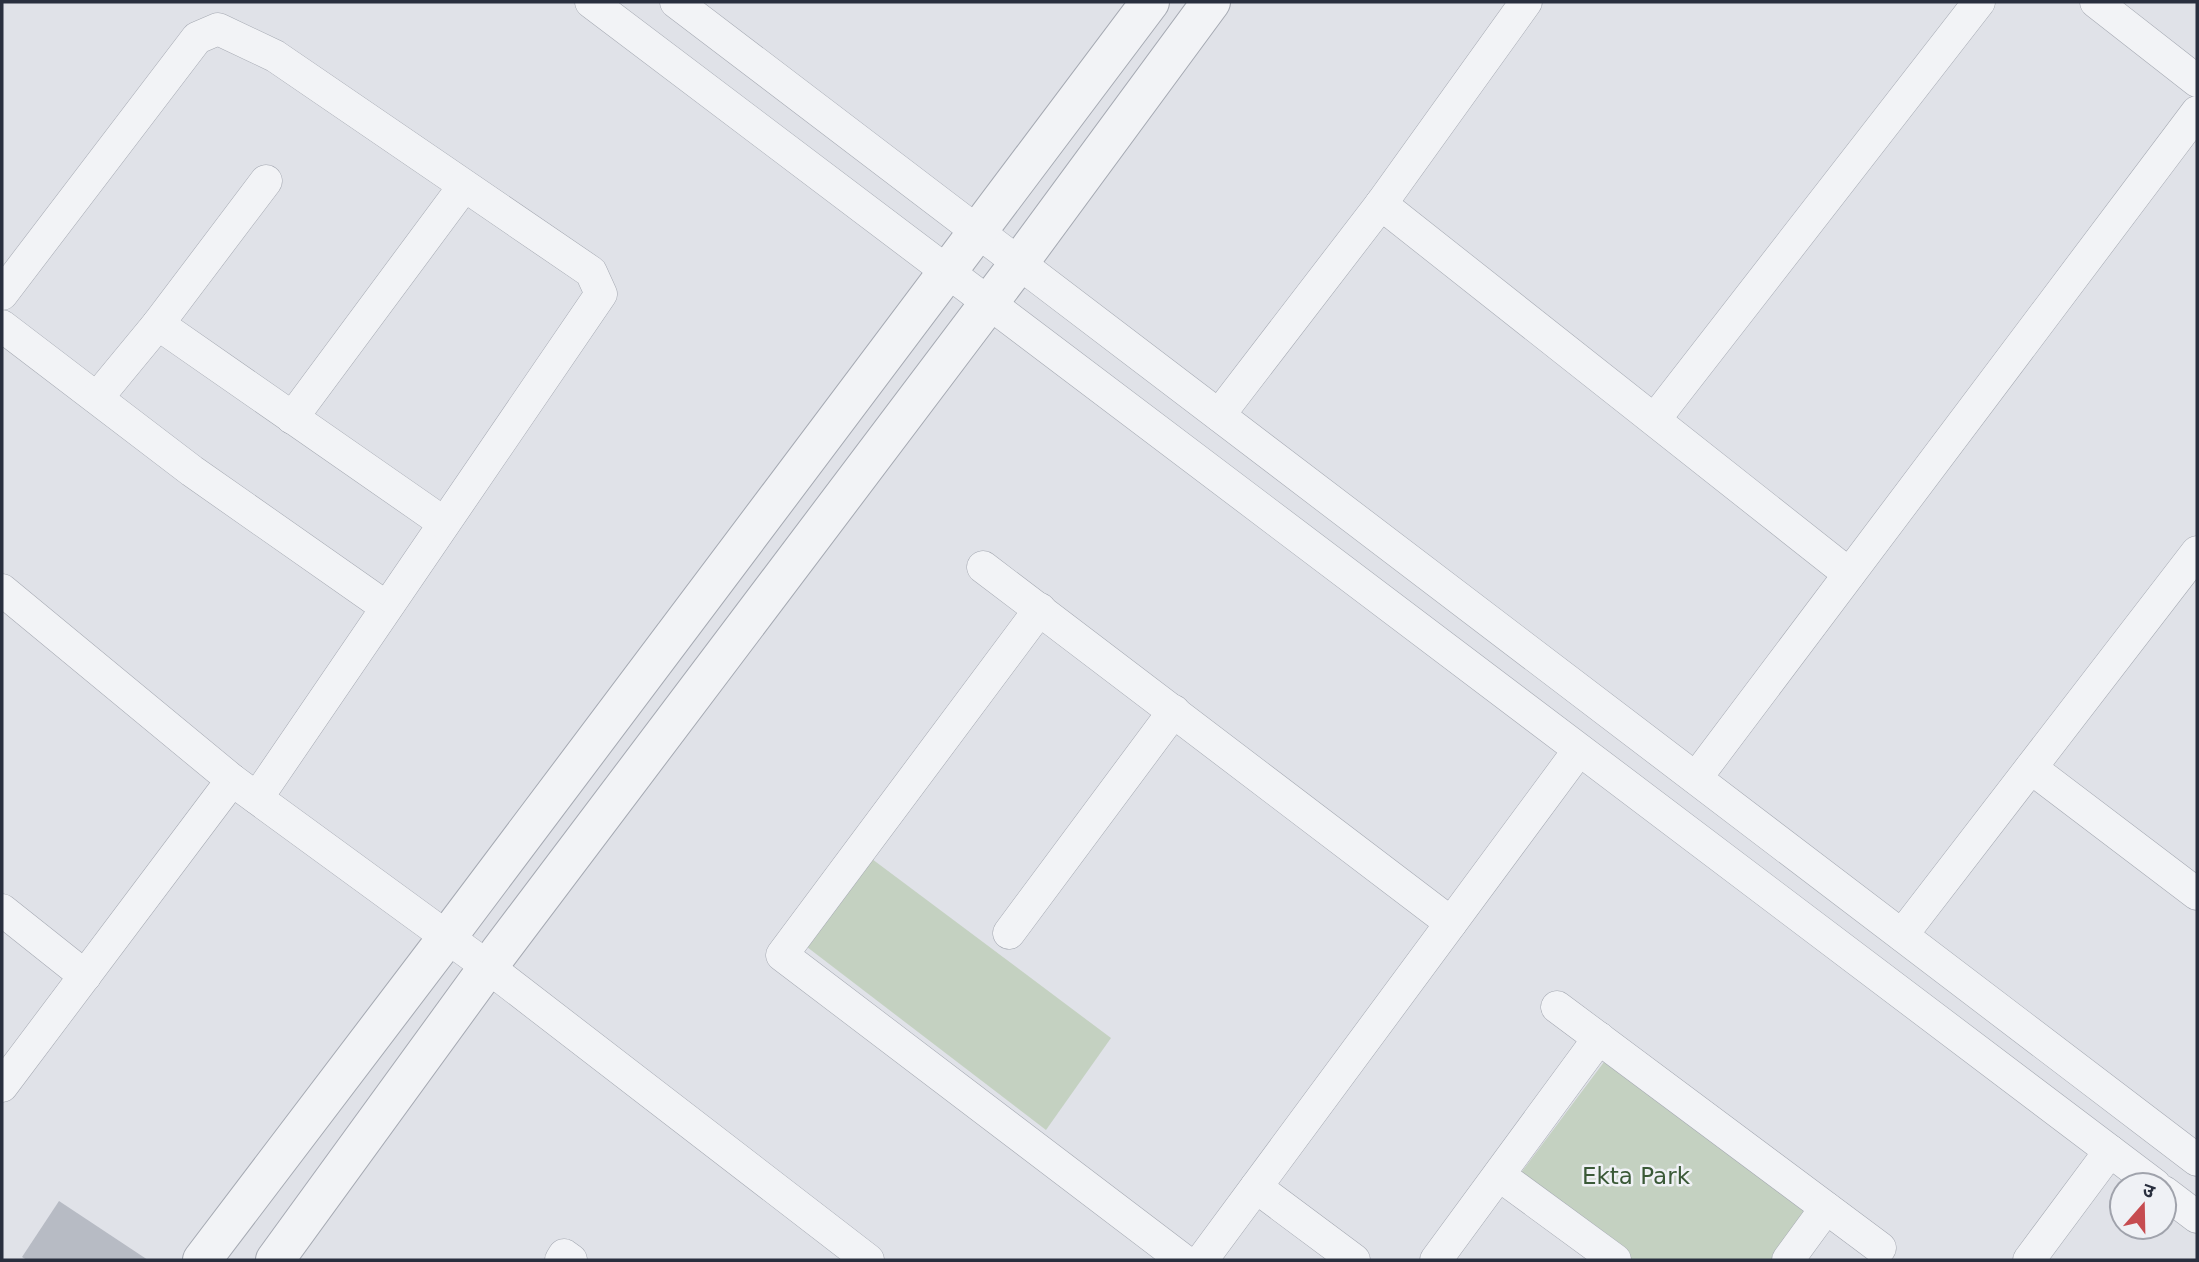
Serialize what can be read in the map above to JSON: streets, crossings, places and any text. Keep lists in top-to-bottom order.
{
  "parks": ["Ekta Park"],
  "north": "top"
}
